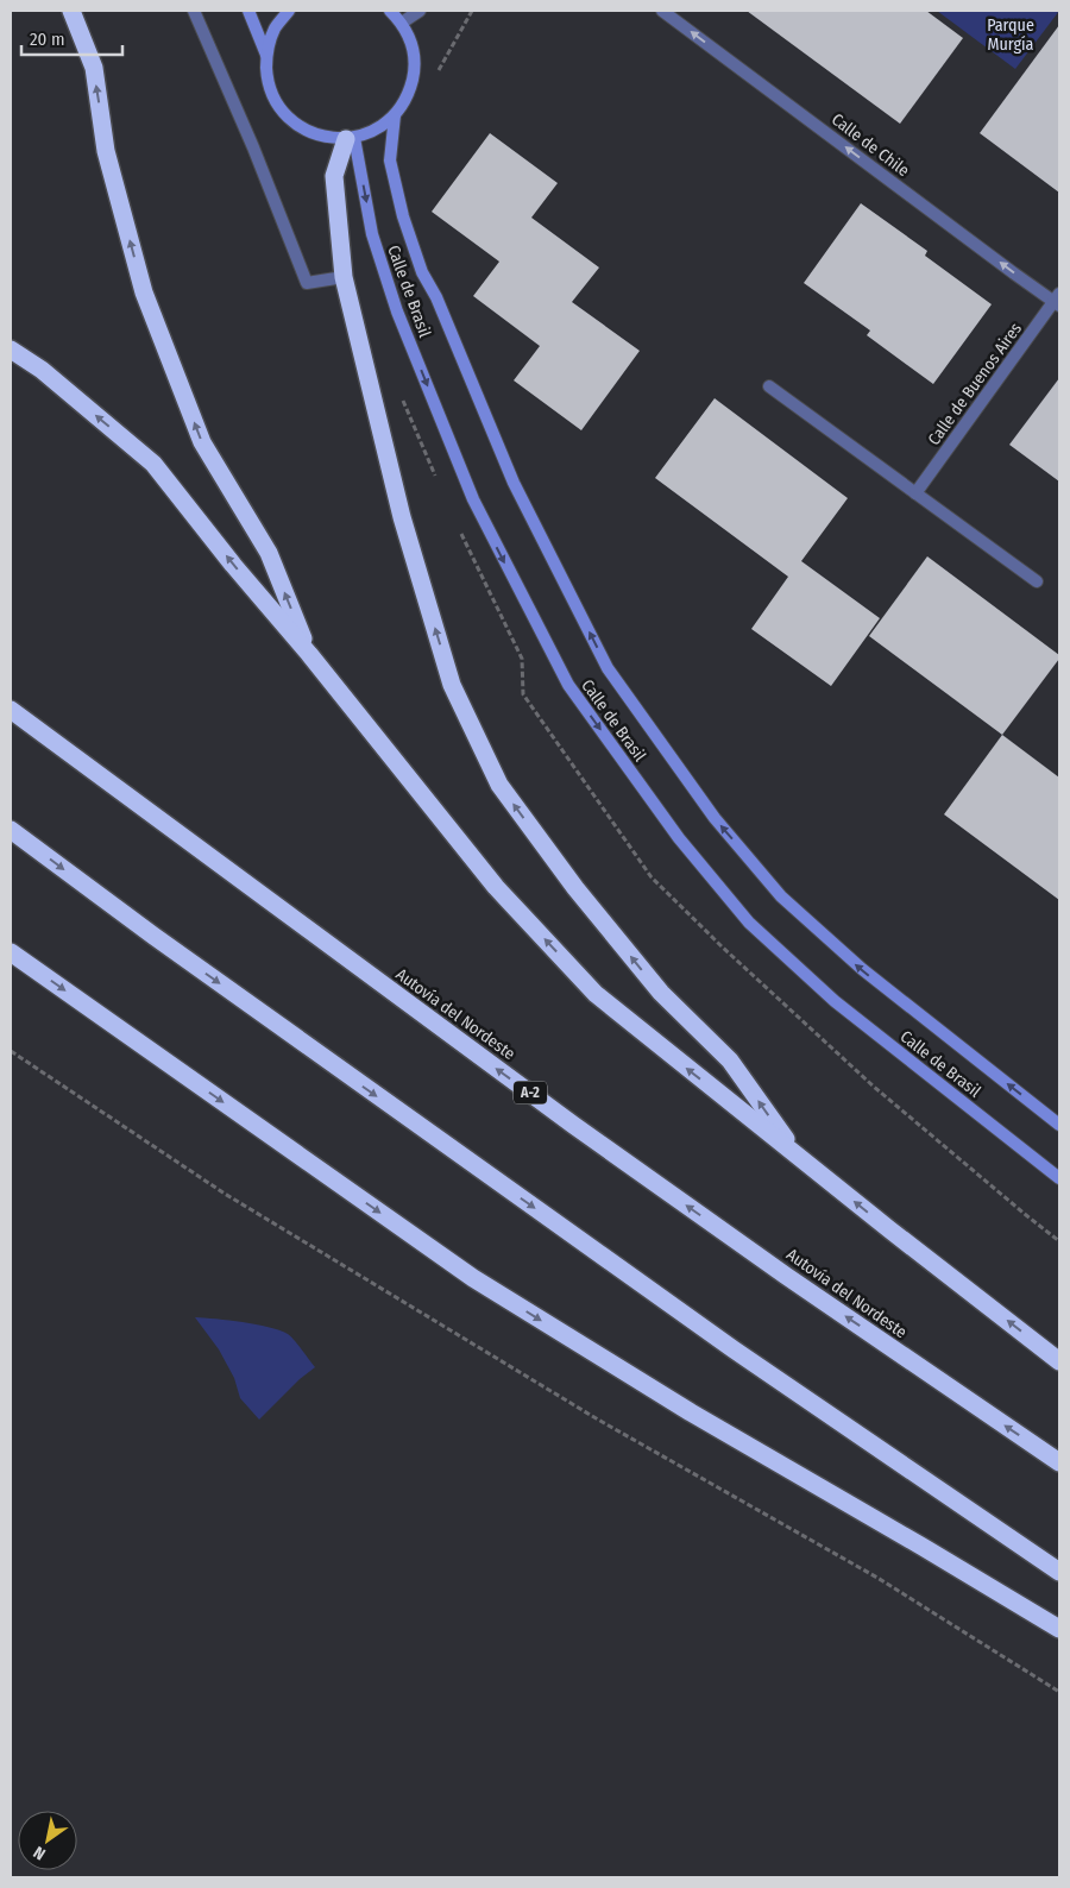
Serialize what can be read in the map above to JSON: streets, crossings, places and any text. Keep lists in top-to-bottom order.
{
  "streets": {
    "highway": ["Autovía del Nordeste", "A-2"],
    "street": ["Calle de Chile", "Calle de Brasil", "Calle de Buenos Aires"]
  },
  "crossings": [
    ["Calle de Chile", "Calle de Buenos Aires"]
  ],
  "one_way": ["Calle de Chile"],
  "parks": ["Parque Murgía"],
  "scale_bar": "20 m",
  "north": "bottom left"
}
